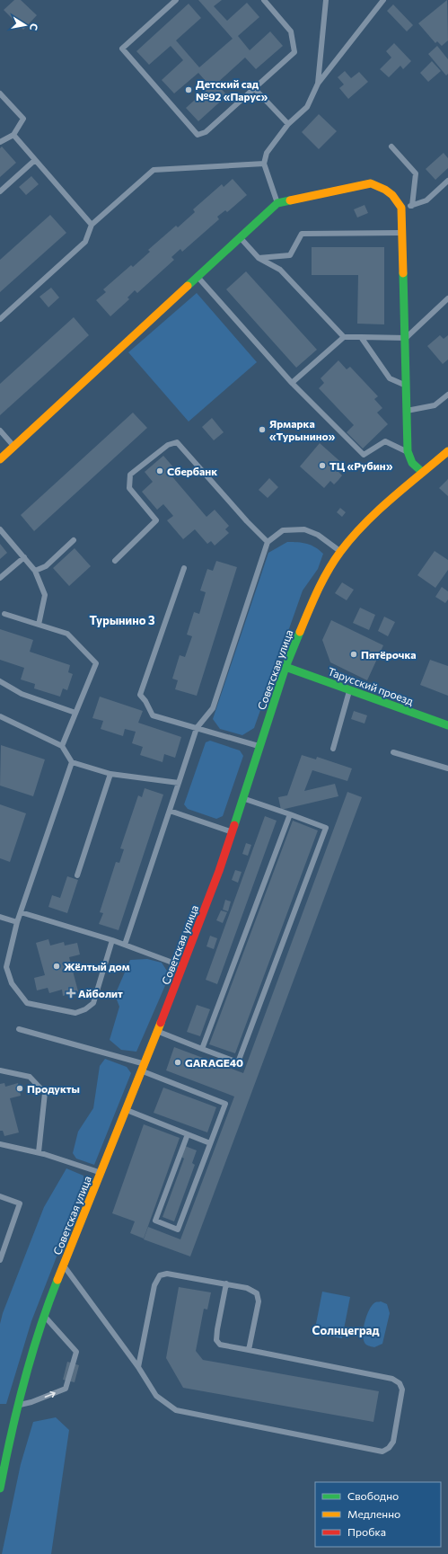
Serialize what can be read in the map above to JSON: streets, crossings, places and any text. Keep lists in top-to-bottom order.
{
  "streets": {
    "main road": ["Советская улица", "Тарусский проезд"]
  },
  "crossings": [
    ["Советская улица", "Тарусский проезд"]
  ],
  "districts": ["Турынино 3", "Солнцеград"],
  "places": {
    "other": [
      "Детский сад №92 «Парус»",
      "Ярмарка «Турынино»",
      "ТЦ «Рубин»",
      "Сбербанк",
      "Пятёрочка",
      "Жёлтый дом",
      "GARAGE40",
      "Продукты"
    ],
    "health": ["Айболит"]
  },
  "legend": ["Свободно", "Медленно", "Пробка"],
  "north": "right"
}
